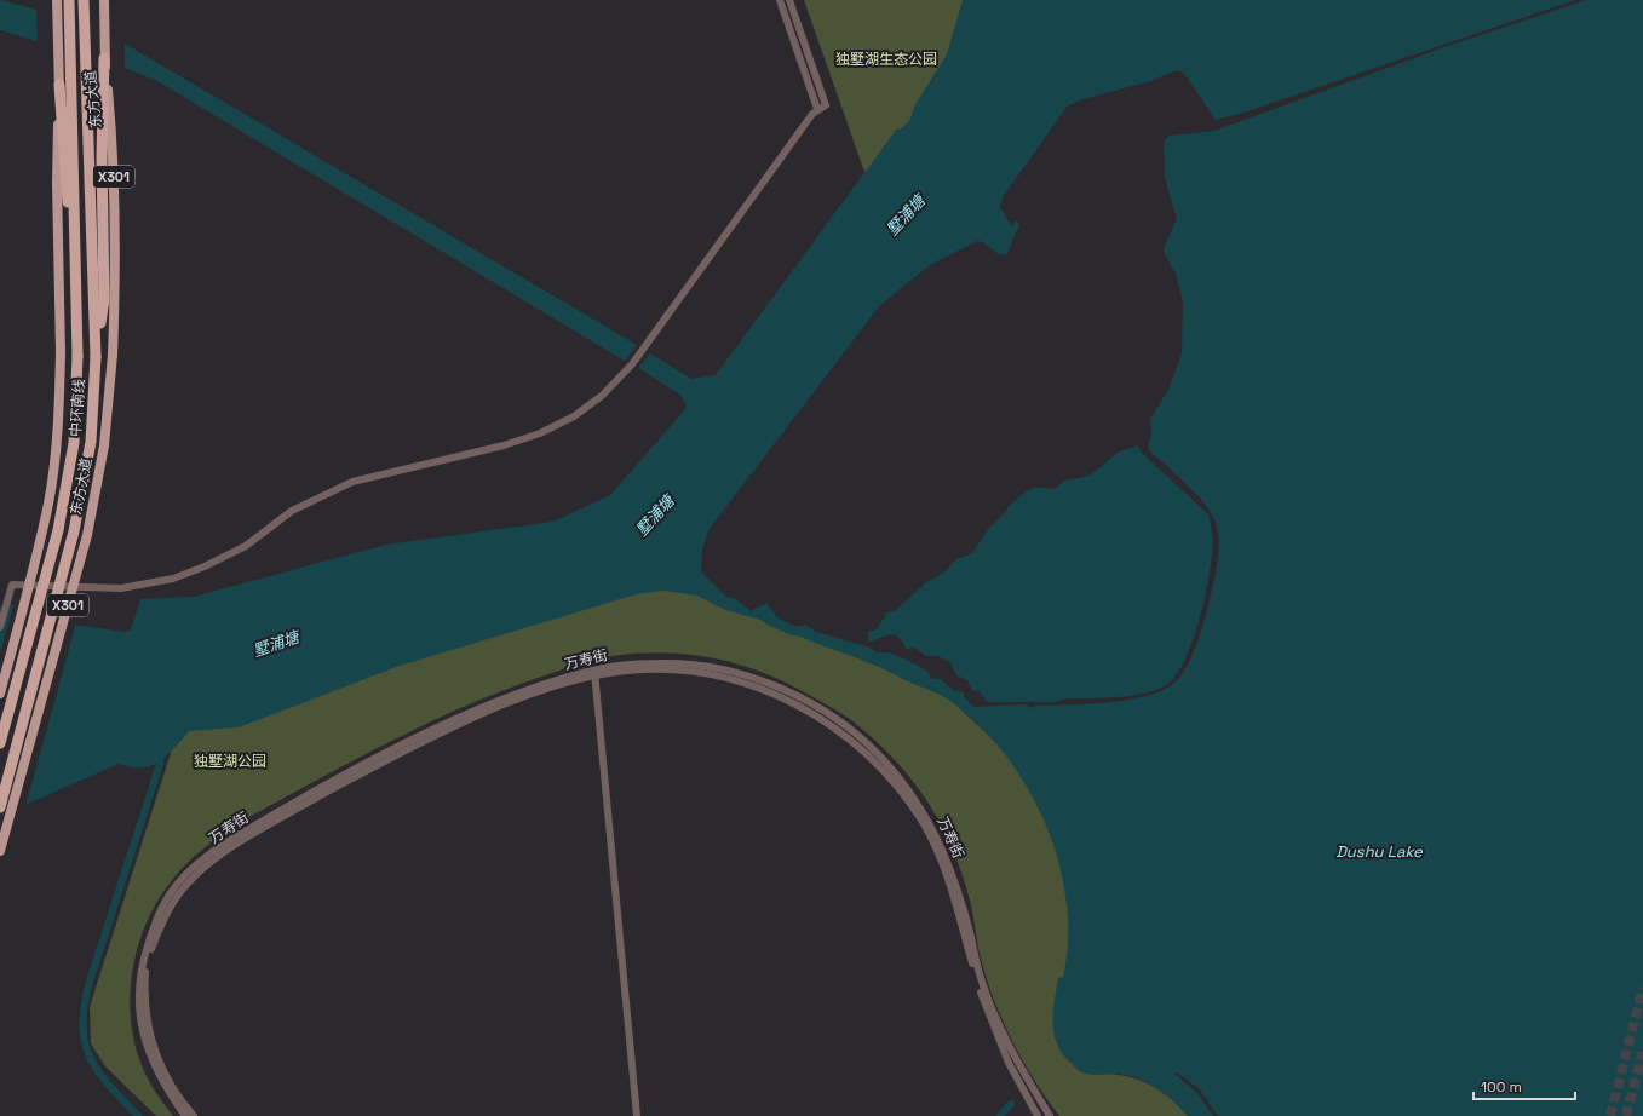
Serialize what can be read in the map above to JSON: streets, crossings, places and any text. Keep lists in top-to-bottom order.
{
  "streets": {
    "highway": ["中环南线"],
    "main road": ["东方大道", "X301"],
    "street": ["万寿街"]
  },
  "water": ["墅浦塘", "Dushu Lake"],
  "parks": ["独墅湖生态公园", "独墅湖公园"],
  "scale_bar": "100 m"
}
